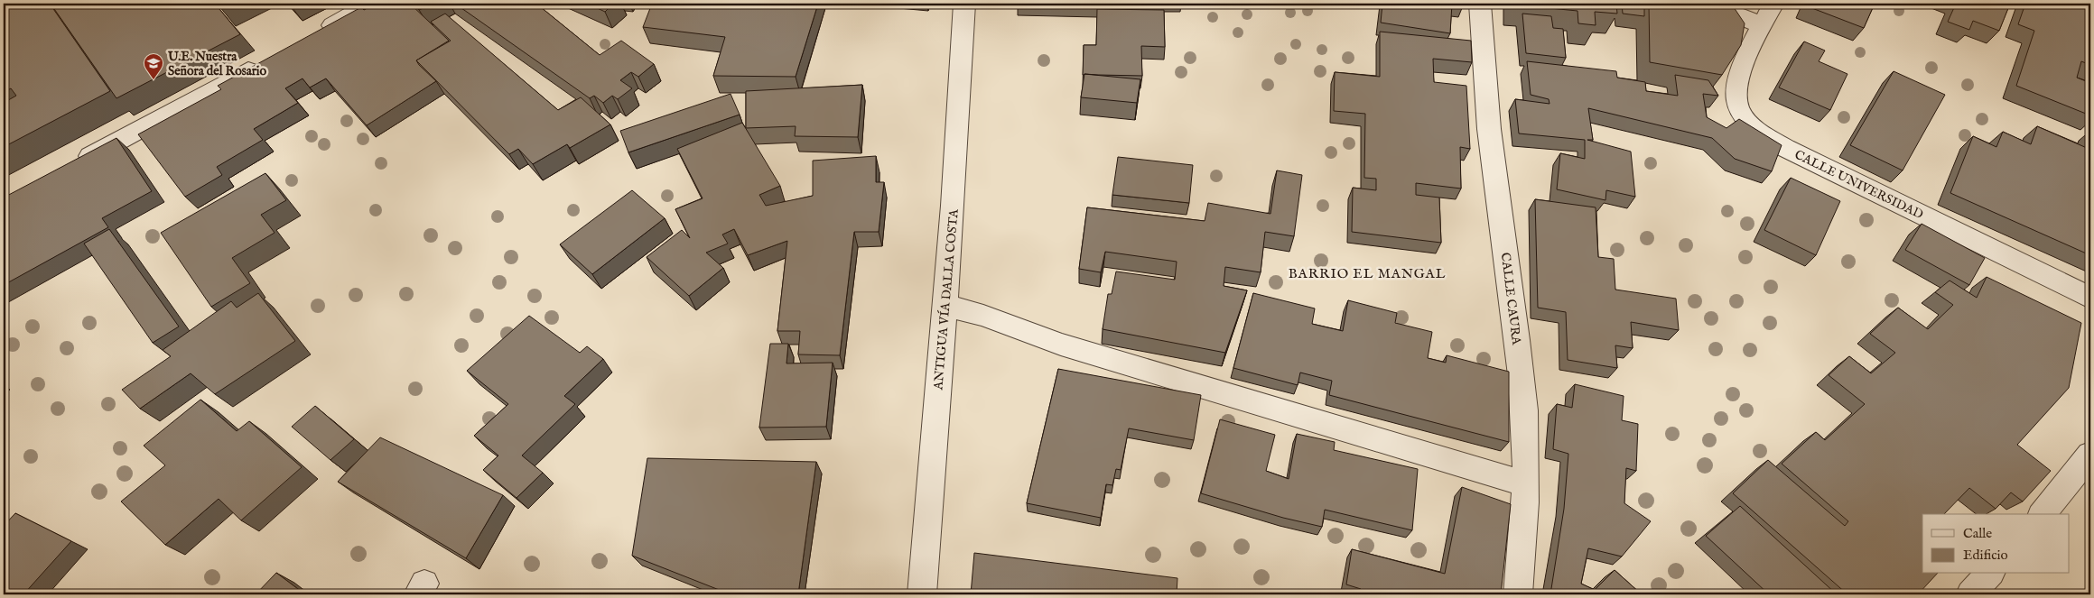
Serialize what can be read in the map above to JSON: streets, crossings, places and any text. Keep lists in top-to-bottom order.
{
  "streets": {
    "street": ["CALLE UNIVERSIDAD", "CALLE CAURA", "ANTIGUA VÍA DALLA COSTA"]
  },
  "districts": ["BARRIO EL MANGAL"],
  "places": {
    "school or university": ["U.E. Nuestra Señora del Rosario"]
  },
  "legend": ["Calle", "Edificio"]
}
